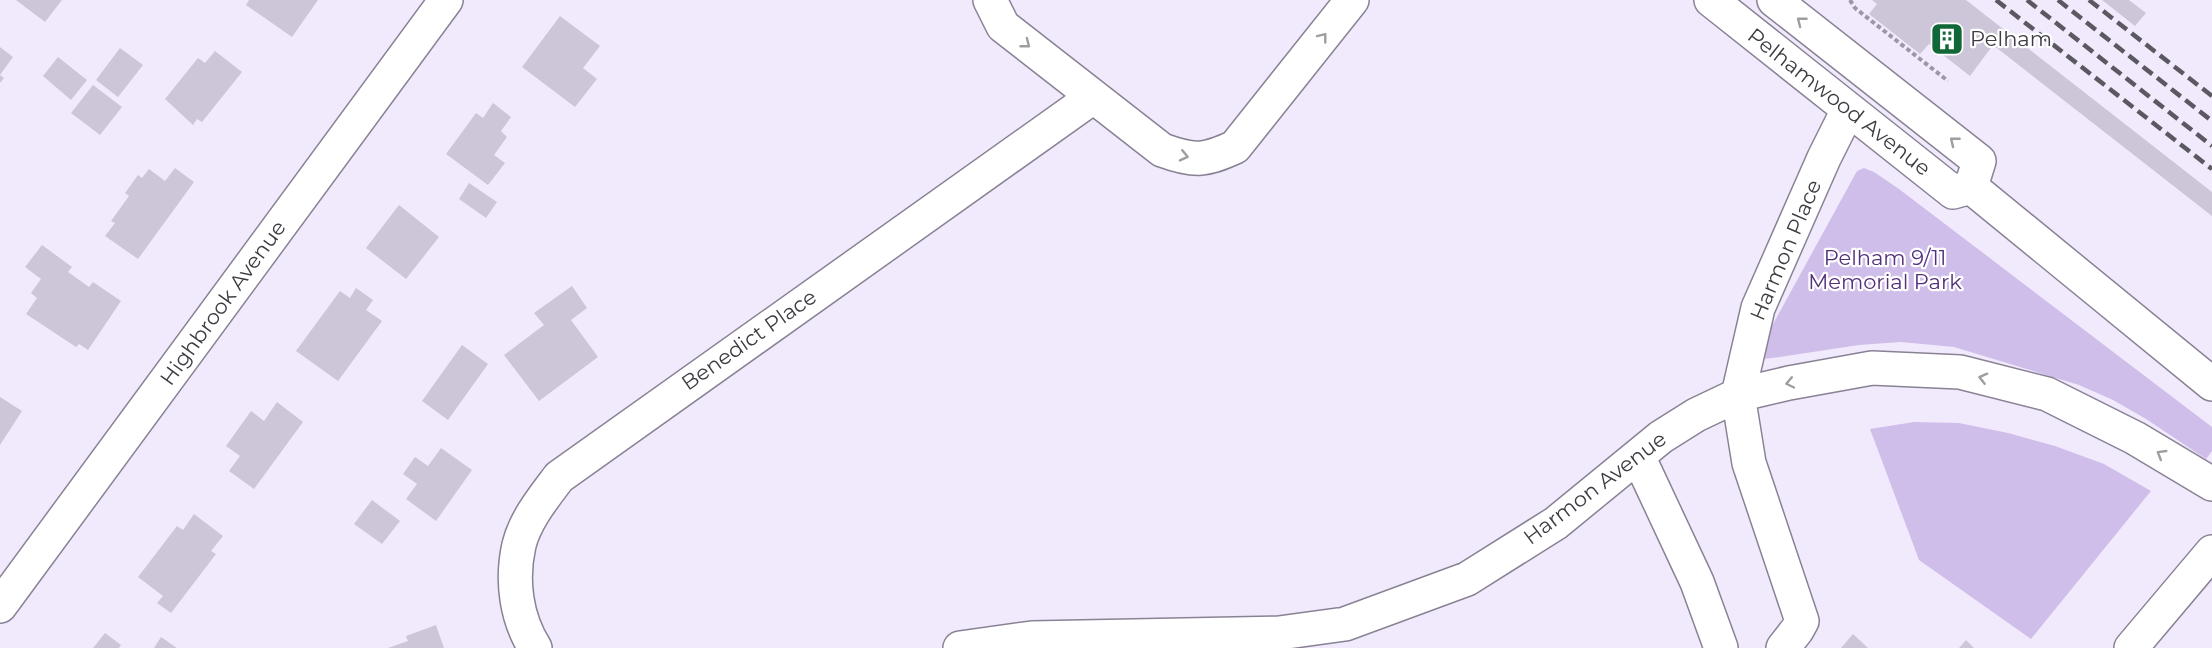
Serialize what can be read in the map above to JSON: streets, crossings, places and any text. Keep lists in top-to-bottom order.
{
  "streets": {
    "street": [
      "Pelhamwood Avenue",
      "Harmon Place",
      "Highbrook Avenue",
      "Benedict Place",
      "Harmon Avenue"
    ]
  },
  "crossings": [
    ["Pelhamwood Avenue", "Harmon Place"],
    ["Harmon Place", "Harmon Avenue"]
  ],
  "one_way": ["Harmon Avenue"],
  "parks": ["Pelham 9/11 Memorial Park"],
  "places": {
    "building": ["Pelham"]
  }
}
